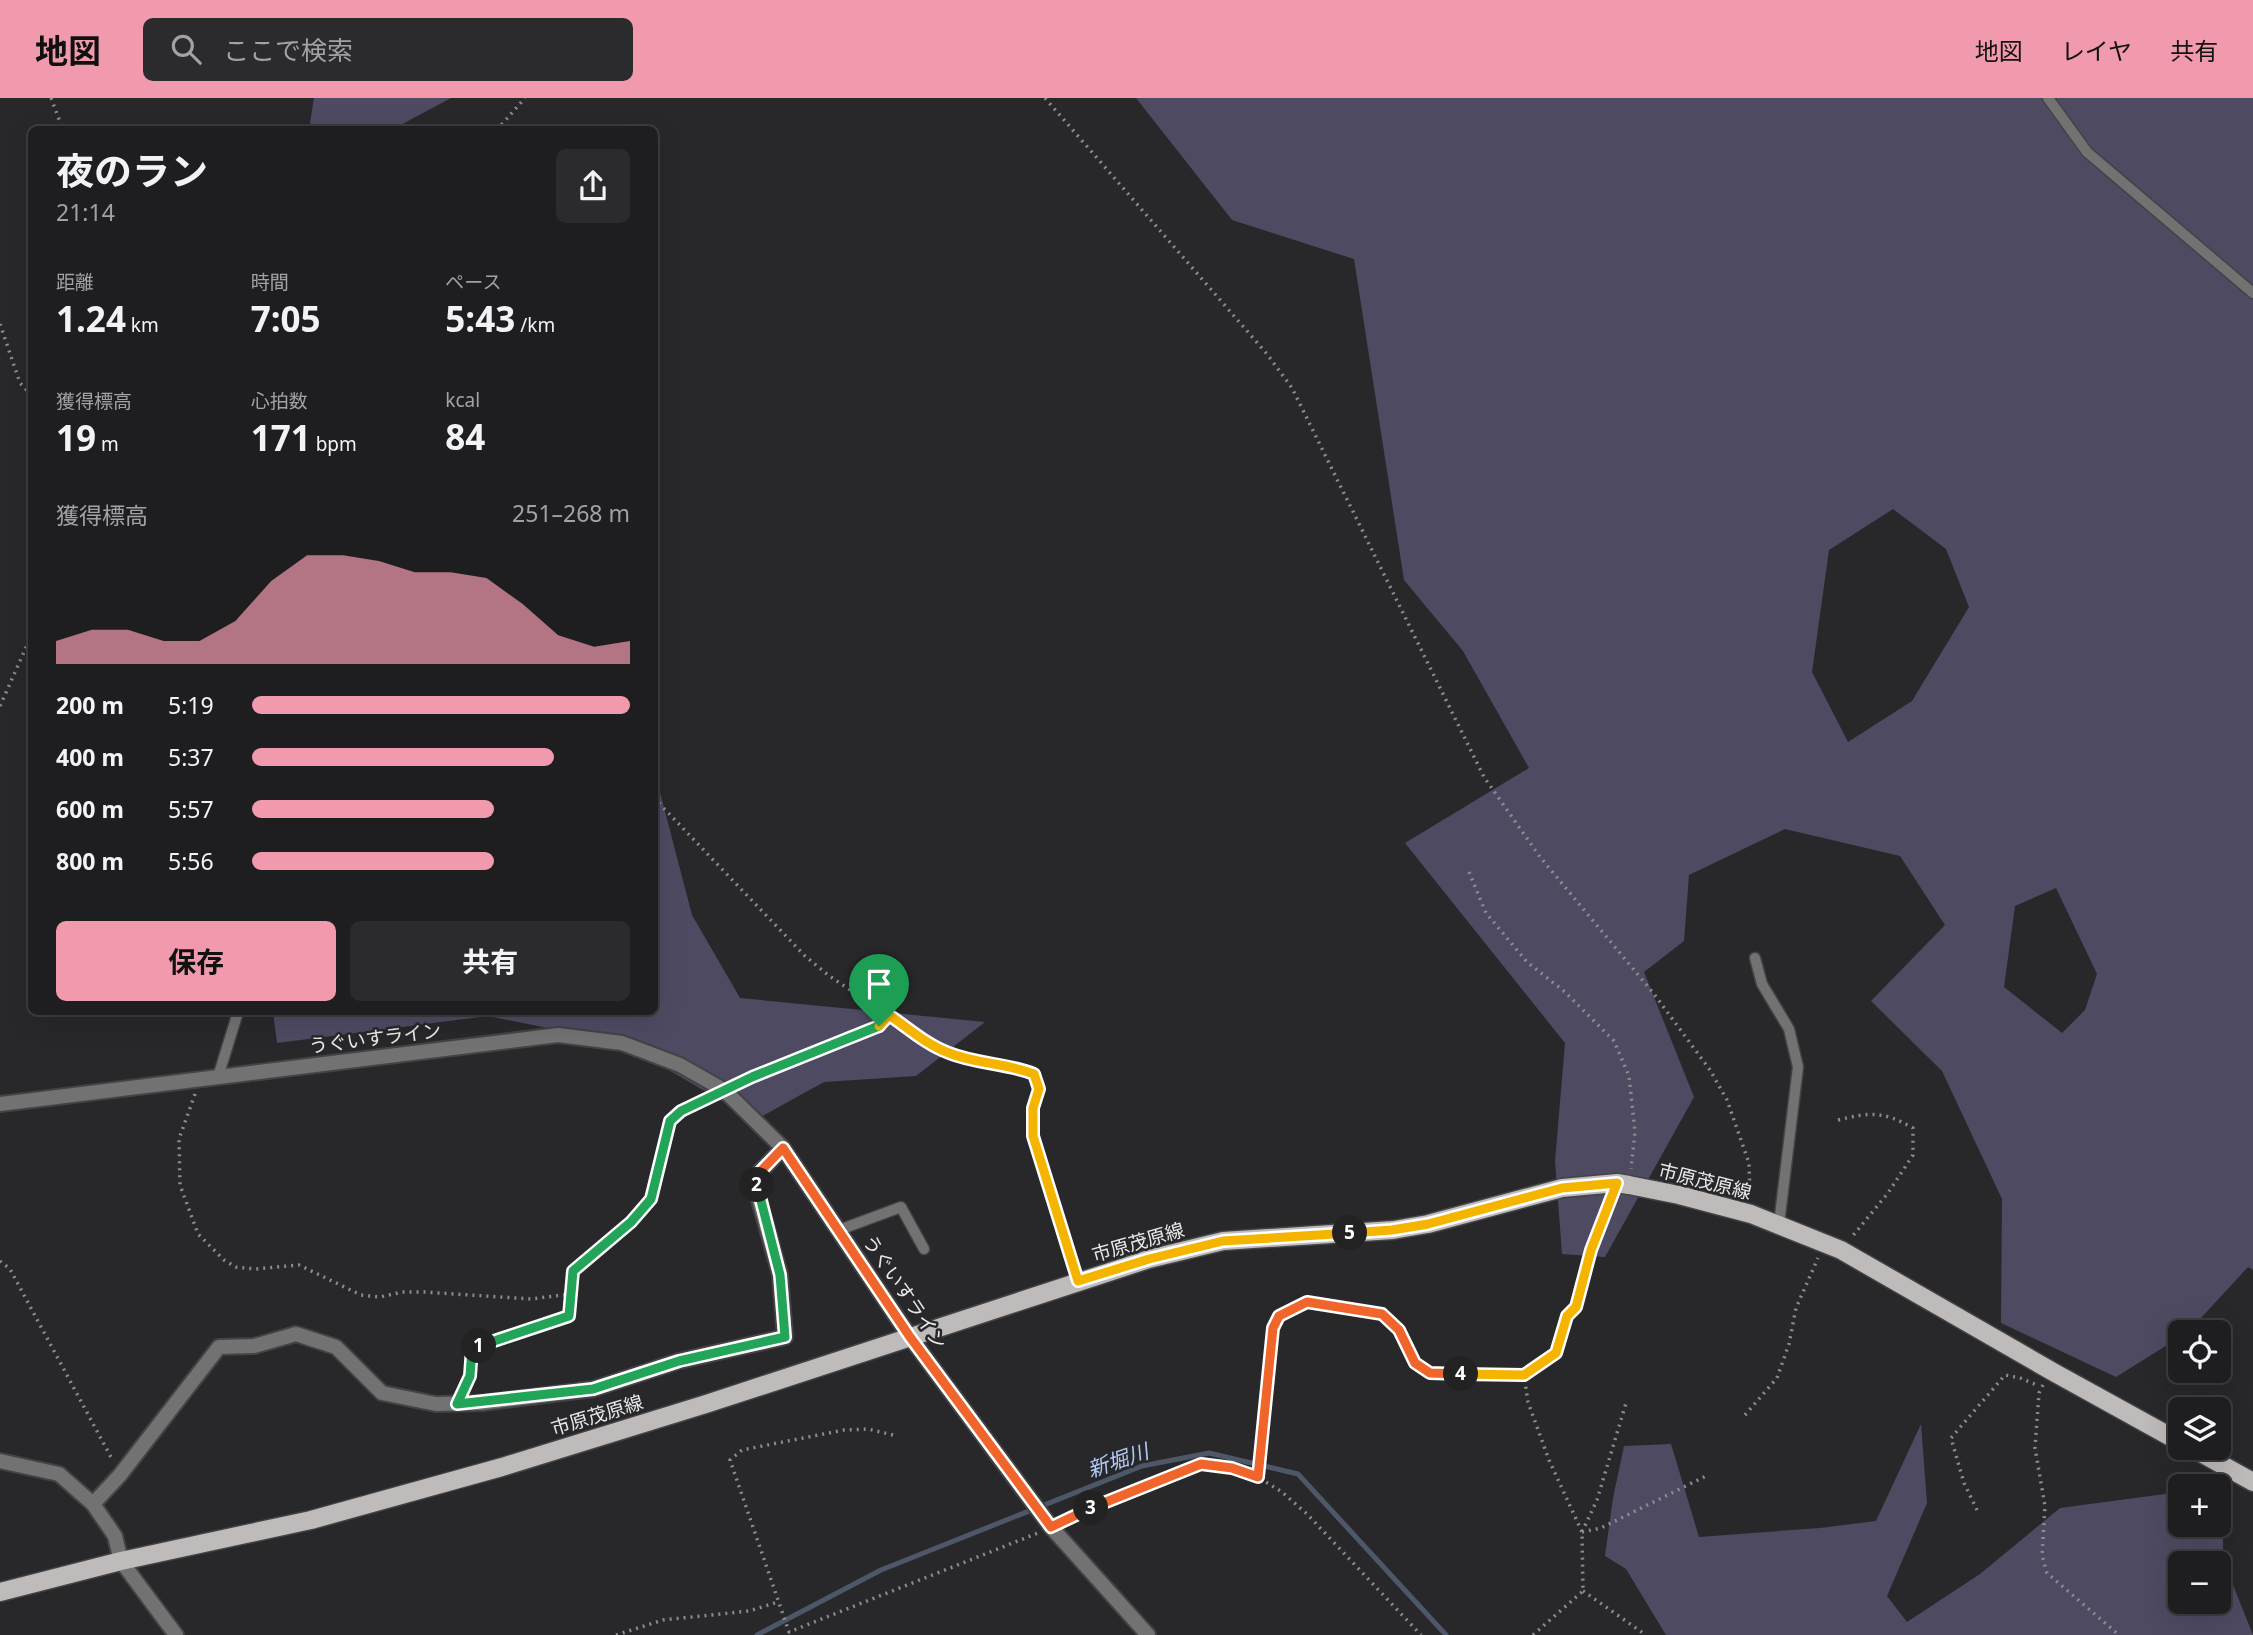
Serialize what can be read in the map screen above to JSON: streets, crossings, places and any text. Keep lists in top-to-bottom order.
{
  "streets": {
    "main road": ["市原茂原線"],
    "street": ["うぐいすライン"]
  },
  "crossings": [
    ["うぐいすライン", "市原茂原線"]
  ],
  "water": ["新堀川"],
  "page": {
    "header": "地図",
    "search": "ここで検索",
    "nav": ["地図", "レイヤ", "共有"],
    "heading": ["夜のラン", "21:14"],
    "stats": [
      ["距離", "1.24 km"],
      ["時間", "7:05"],
      ["ペース", "5:43 /km"],
      ["獲得標高", "19 m"],
      ["心拍数", "171 bpm"],
      ["kcal", "84"]
    ],
    "chart": ["獲得標高", "251–268 m"],
    "list": [
      {
        "name": "200 m",
        "note": "5:19"
      },
      {
        "name": "400 m",
        "note": "5:37"
      },
      {
        "name": "600 m",
        "note": "5:57"
      },
      {
        "name": "800 m",
        "note": "5:56"
      }
    ],
    "buttons": ["保存", "共有"],
    "pins": [
      "2",
      "5",
      "1",
      "4",
      "3"
    ],
    "map_buttons": ["+", "−"]
  }
}
